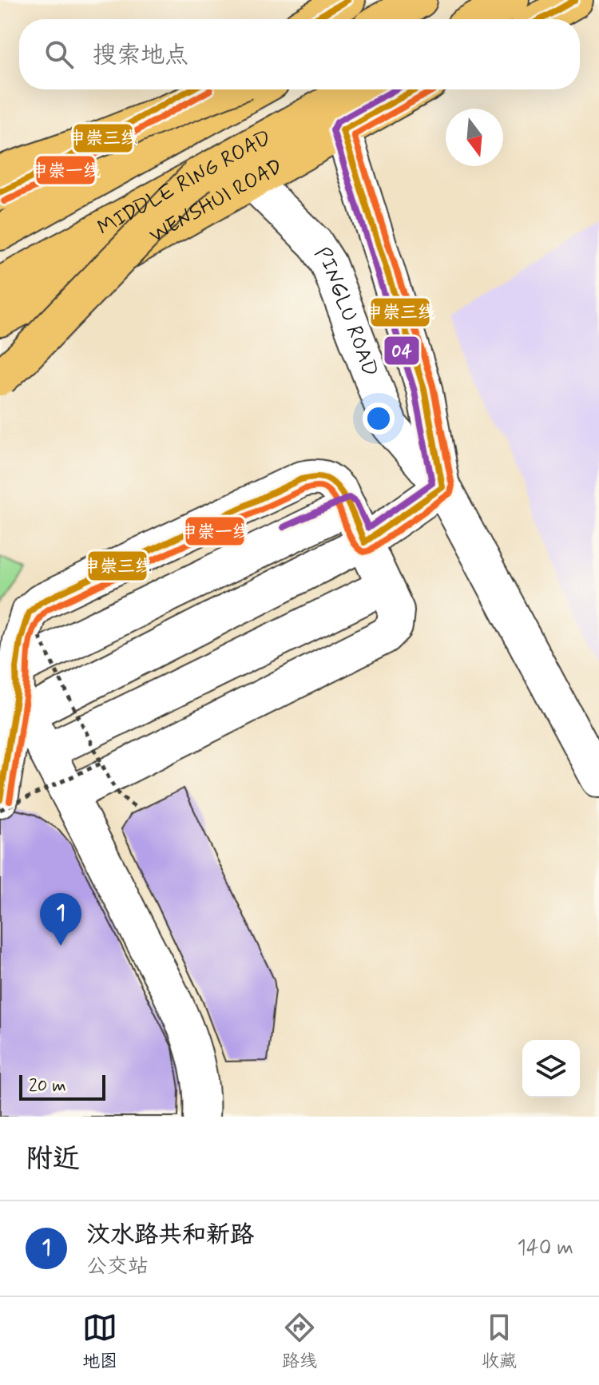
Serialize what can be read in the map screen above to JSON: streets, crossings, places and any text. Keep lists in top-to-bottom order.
{
  "streets": {
    "main road": ["MIDDLE RING ROAD", "WENSHUI ROAD"],
    "street": ["PINGLU ROAD"]
  },
  "crossings": [
    ["WENSHUI ROAD", "PINGLU ROAD"]
  ],
  "lines": ["transit line 申崇三线", "transit line 申崇一线", "transit line 04"],
  "scale_bar": "20 m",
  "north": "bottom",
  "page": {
    "search": "搜索地点",
    "pins": "1",
    "scale": "20 m",
    "heading": "附近",
    "list": [
      {
        "mark": "1",
        "name": "汶水路共和新路",
        "note": "公交站",
        "value": "140 m"
      }
    ],
    "nav": ["地图", "路线", "收藏"]
  }
}
